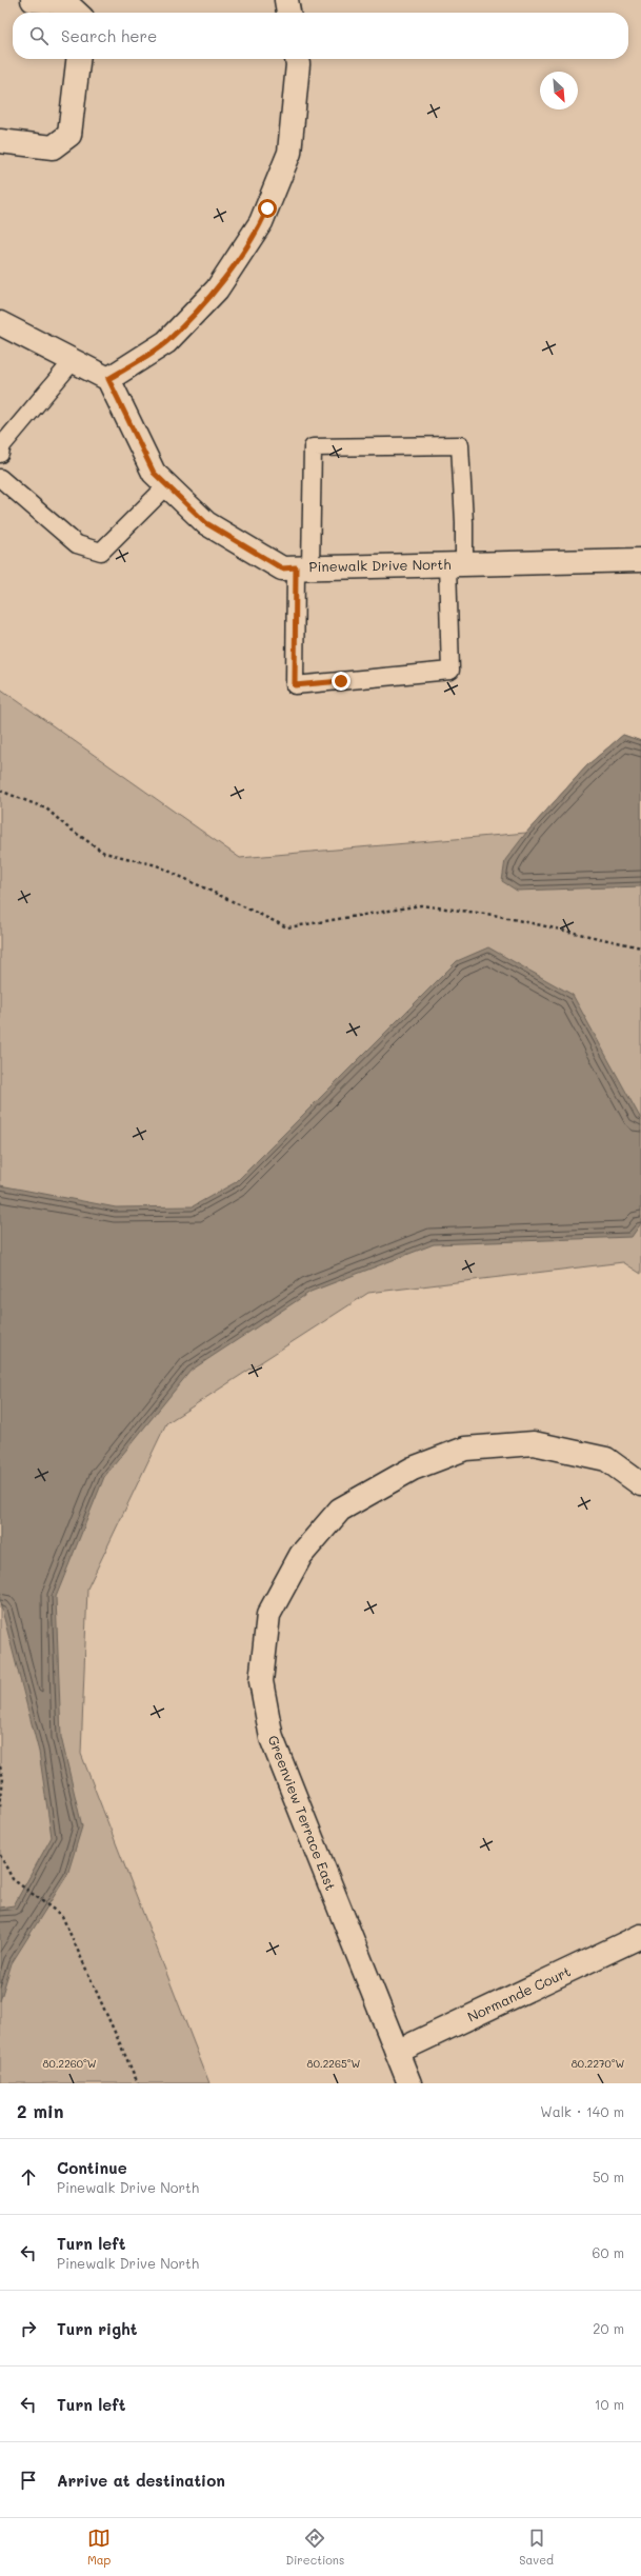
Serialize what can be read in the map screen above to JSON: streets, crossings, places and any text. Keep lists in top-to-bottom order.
{
  "streets": {
    "street": ["Pinewalk Drive North", "Greenview Terrace East", "Normande Court"]
  },
  "crossings": [
    ["Greenview Terrace East", "Normande Court"]
  ],
  "north": "bottom right",
  "page": {
    "search": "Search here",
    "heading": ["2 min", "Walk · 140 m"],
    "list": [
      ["Continue", "Pinewalk Drive North", "50 m"],
      ["Turn left", "Pinewalk Drive North", "60 m"],
      ["Turn right", "20 m"],
      ["Turn left", "10 m"],
      "Arrive at destination"
    ],
    "nav": ["Map", "Directions", "Saved"]
  },
  "coordinates": ["80.2260°W", "80.2265°W", "80.2270°W"]
}
